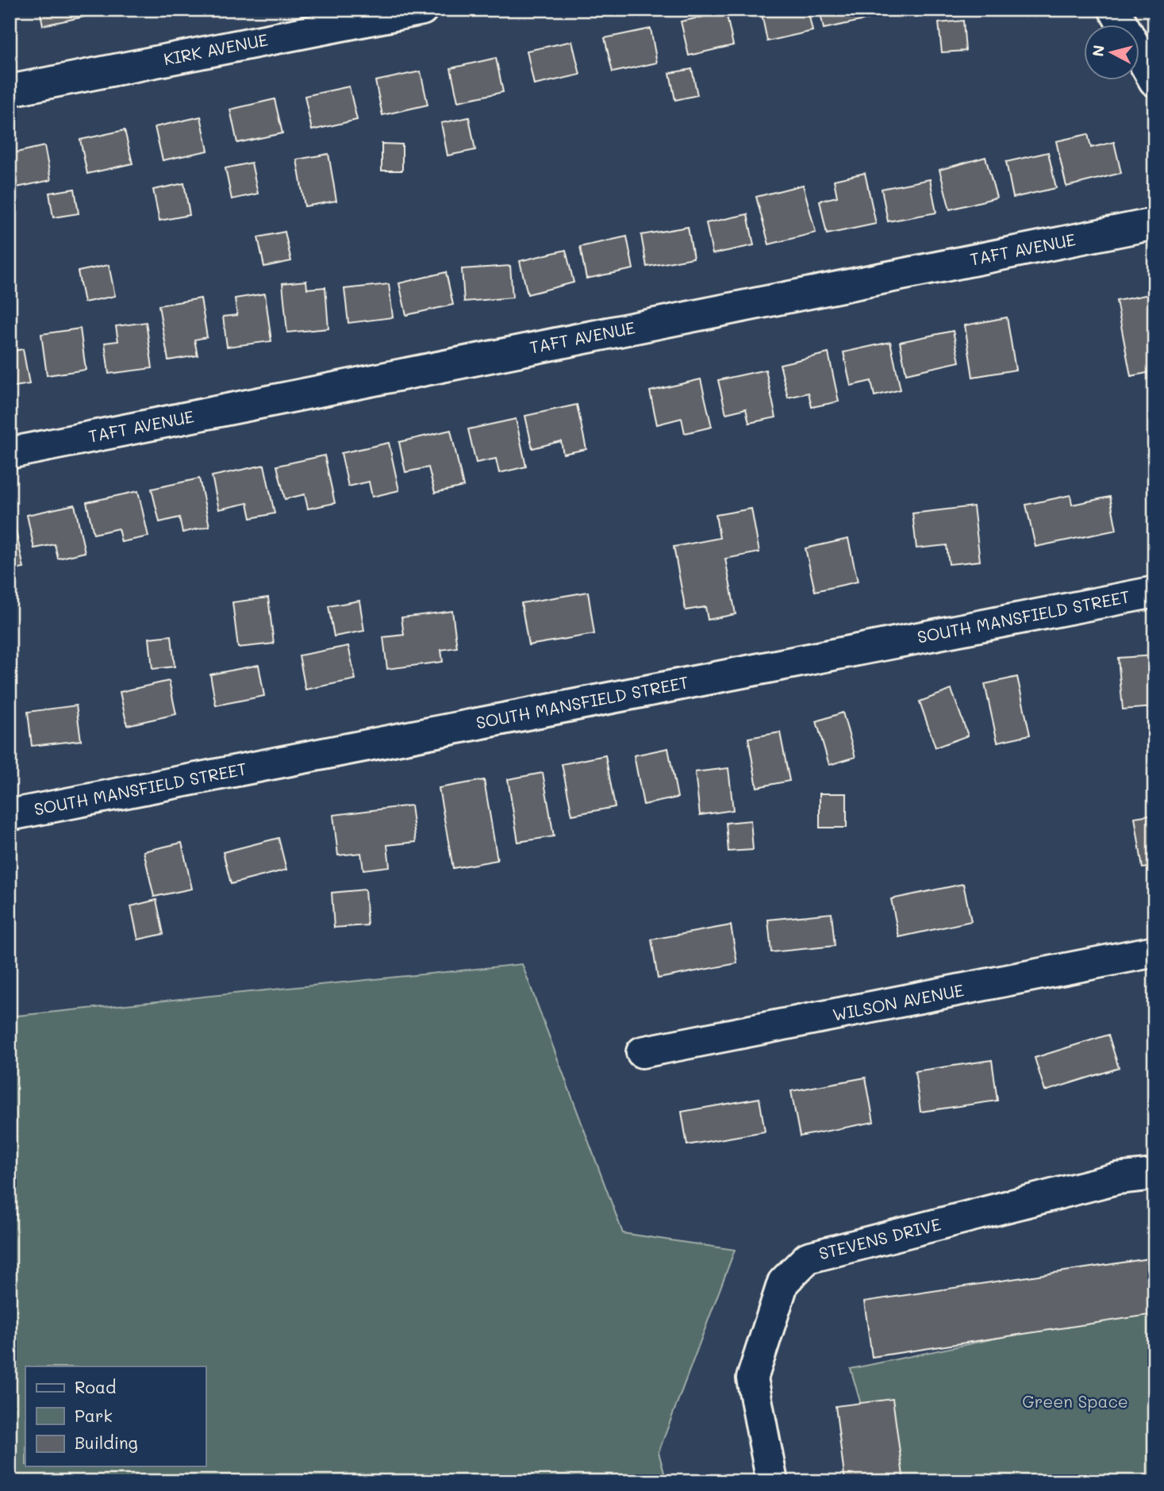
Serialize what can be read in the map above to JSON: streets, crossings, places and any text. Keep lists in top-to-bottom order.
{
  "streets": {
    "street": [
      "KIRK AVENUE",
      "TAFT AVENUE",
      "SOUTH MANSFIELD STREET",
      "WILSON AVENUE",
      "STEVENS DRIVE"
    ]
  },
  "parks": ["Green Space"],
  "legend": ["Road", "Park", "Building"],
  "north": "left"
}
